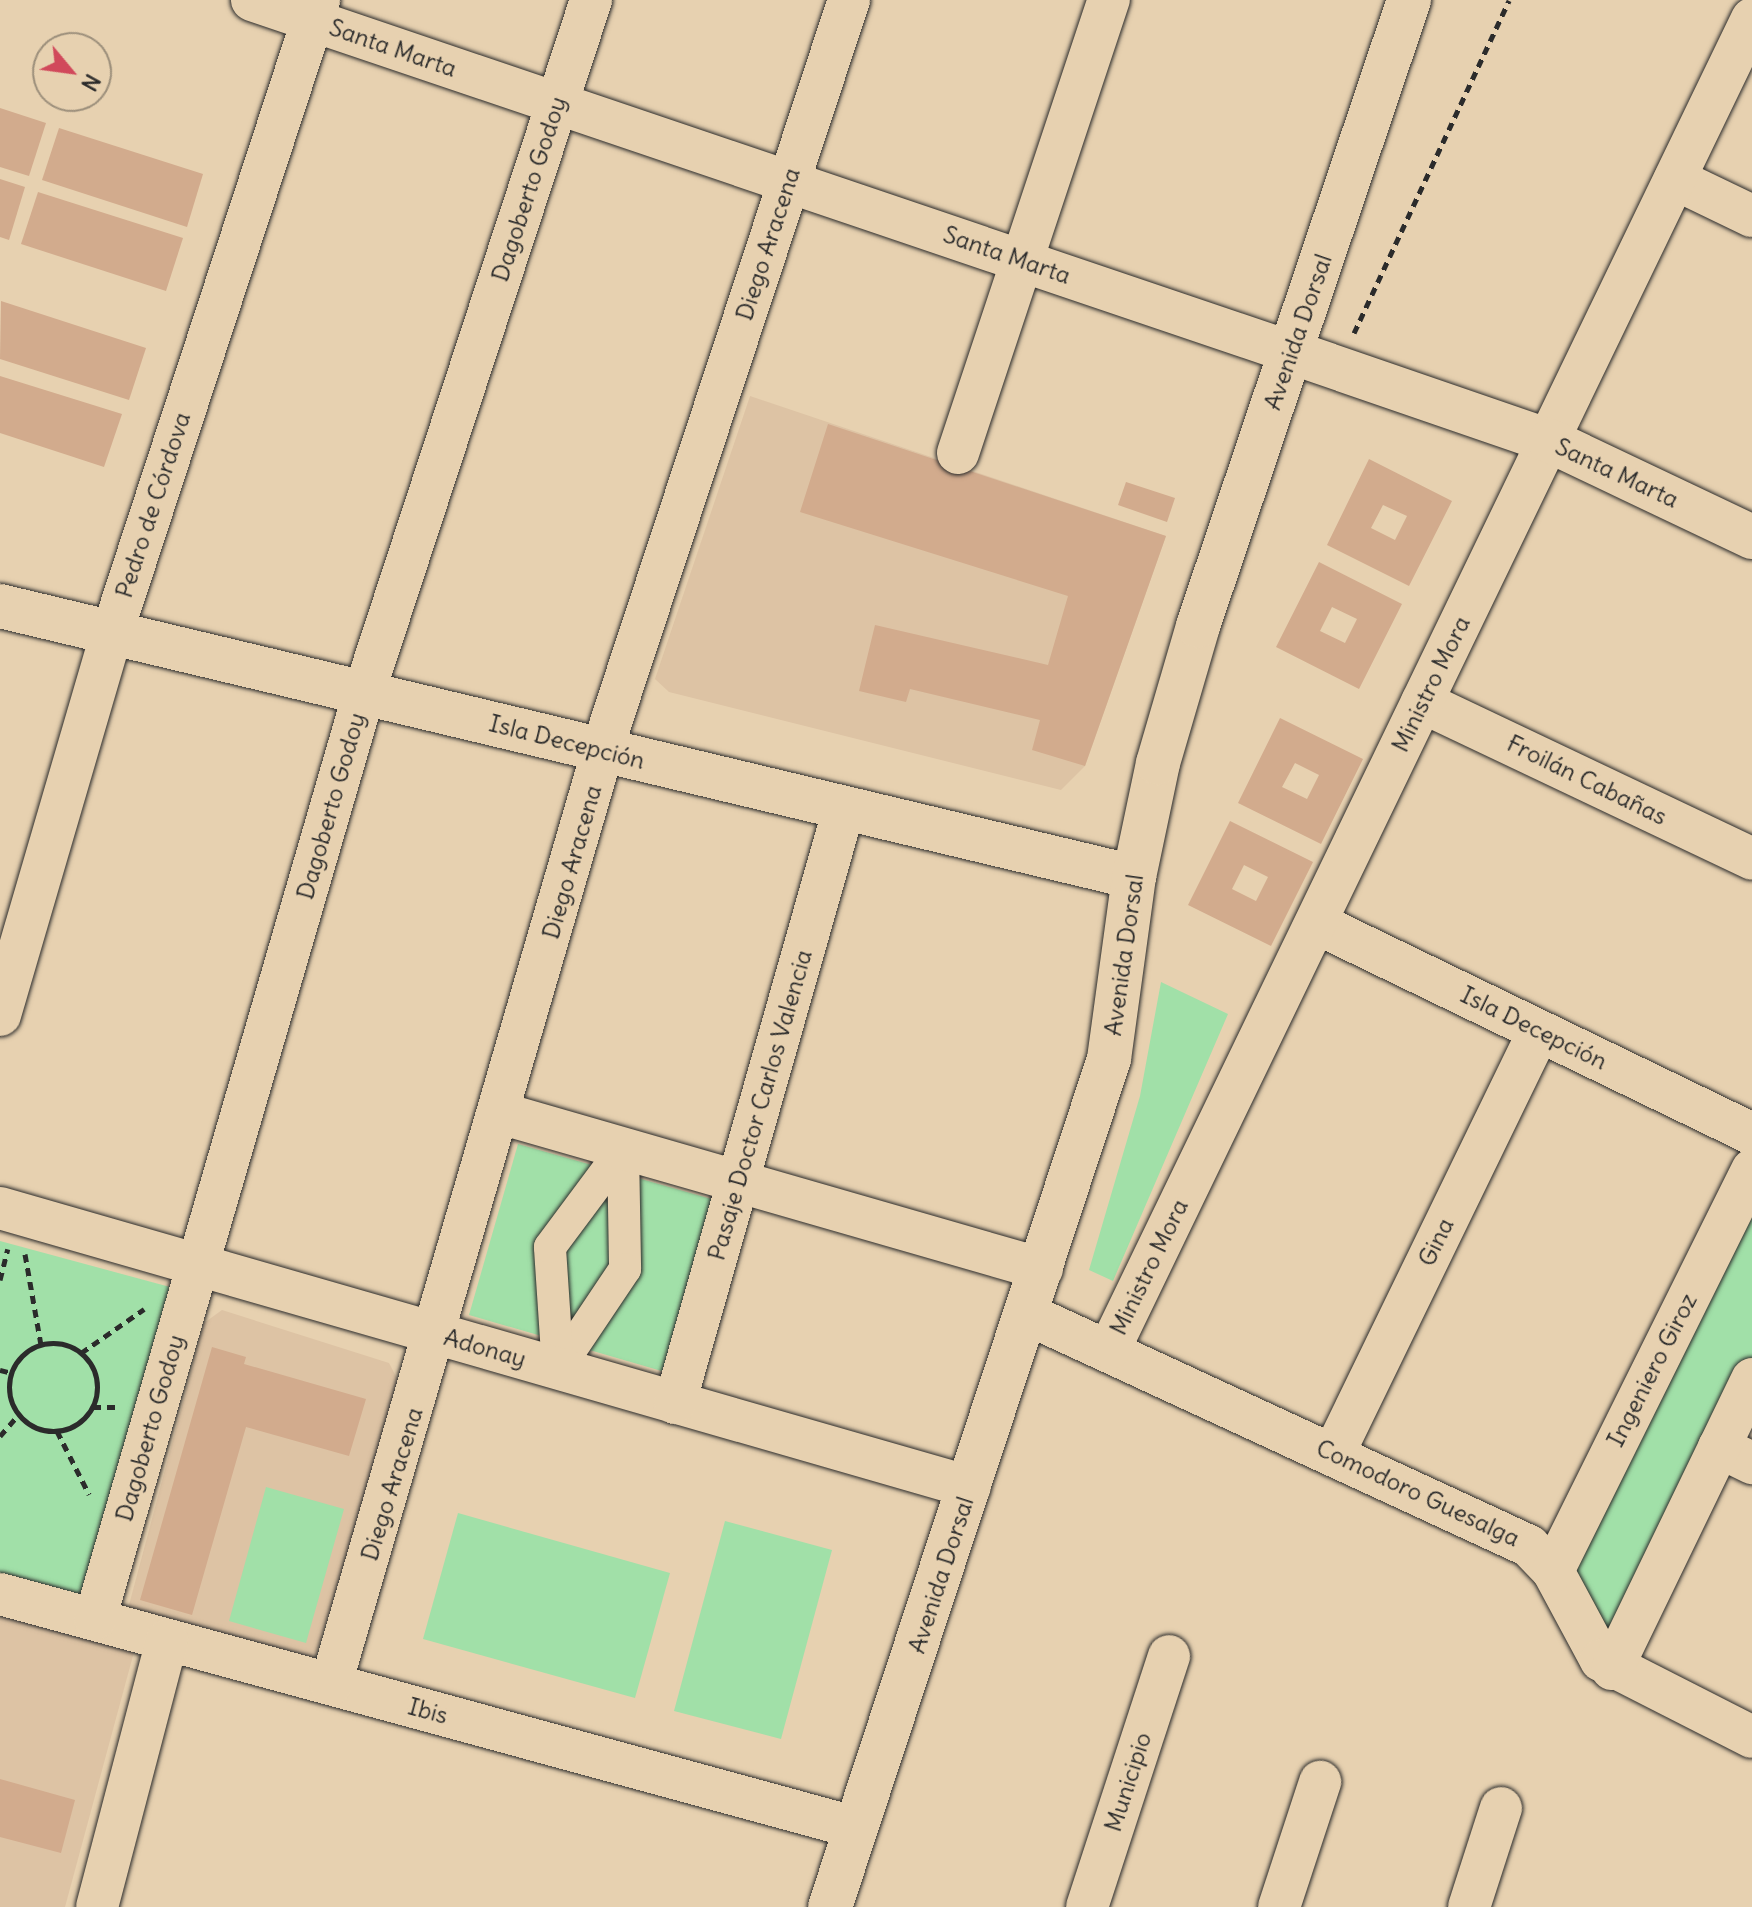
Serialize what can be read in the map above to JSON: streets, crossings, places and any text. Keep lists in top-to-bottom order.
{
  "streets": {
    "street": [
      "Santa Marta",
      "Dagoberto Godoy",
      "Diego Aracena",
      "Avenida Dorsal",
      "Pedro de Córdova",
      "Ministro Mora",
      "Isla Decepción",
      "Froilán Cabañas",
      "Pasaje Doctor Carlos Valencia",
      "Gina",
      "Adonay",
      "Ingeniero Giroz",
      "Comodoro Guesalga",
      "Ibis",
      "Municipio"
    ]
  },
  "crossings": [
    ["Santa Marta", "Dagoberto Godoy"],
    ["Santa Marta", "Diego Aracena"],
    ["Santa Marta", "Avenida Dorsal"],
    ["Santa Marta", "Pedro de Córdova"],
    ["Santa Marta", "Ministro Mora"],
    ["Dagoberto Godoy", "Isla Decepción"],
    ["Dagoberto Godoy", "Adonay"],
    ["Dagoberto Godoy", "Ibis"],
    ["Diego Aracena", "Isla Decepción"],
    ["Diego Aracena", "Adonay"],
    ["Diego Aracena", "Ibis"],
    ["Avenida Dorsal", "Isla Decepción"],
    ["Avenida Dorsal", "Adonay"],
    ["Avenida Dorsal", "Comodoro Guesalga"],
    ["Avenida Dorsal", "Ibis"],
    ["Pedro de Córdova", "Isla Decepción"],
    ["Ministro Mora", "Isla Decepción"],
    ["Ministro Mora", "Froilán Cabañas"],
    ["Ministro Mora", "Comodoro Guesalga"],
    ["Isla Decepción", "Pasaje Doctor Carlos Valencia"],
    ["Isla Decepción", "Gina"],
    ["Pasaje Doctor Carlos Valencia", "Adonay"],
    ["Gina", "Comodoro Guesalga"],
    ["Ingeniero Giroz", "Comodoro Guesalga"]
  ],
  "north": "bottom right"
}
